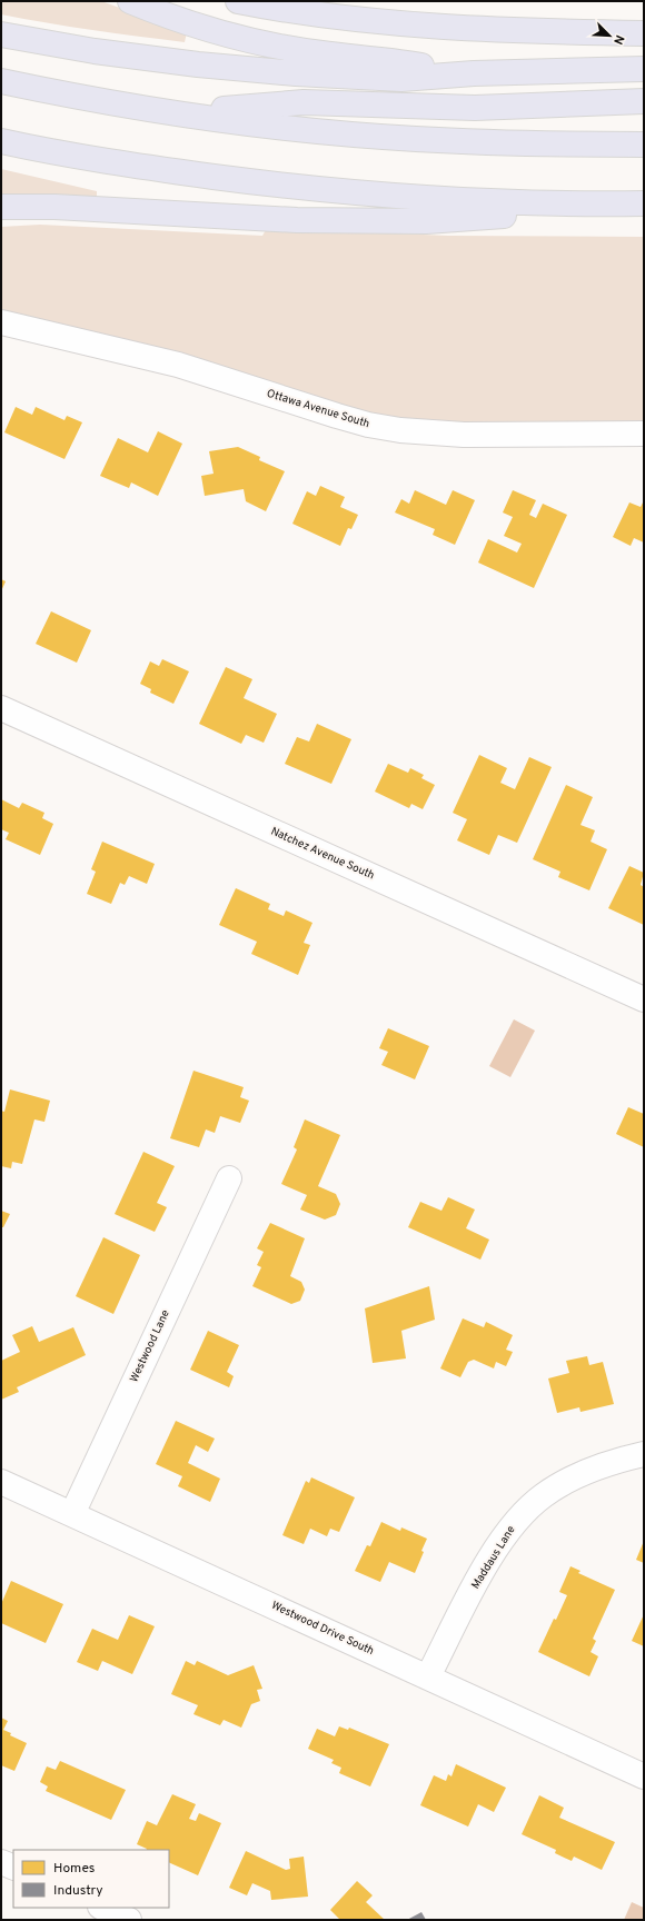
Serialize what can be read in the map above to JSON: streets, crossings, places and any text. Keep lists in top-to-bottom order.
{
  "streets": {
    "street": [
      "Ottawa Avenue South",
      "Natchez Avenue South",
      "Westwood Lane",
      "Maddaus Lane",
      "Westwood Drive South"
    ]
  },
  "crossings": [
    ["Westwood Lane", "Westwood Drive South"],
    ["Maddaus Lane", "Westwood Drive South"]
  ],
  "legend": ["Homes", "Industry"],
  "north": "bottom right"
}
